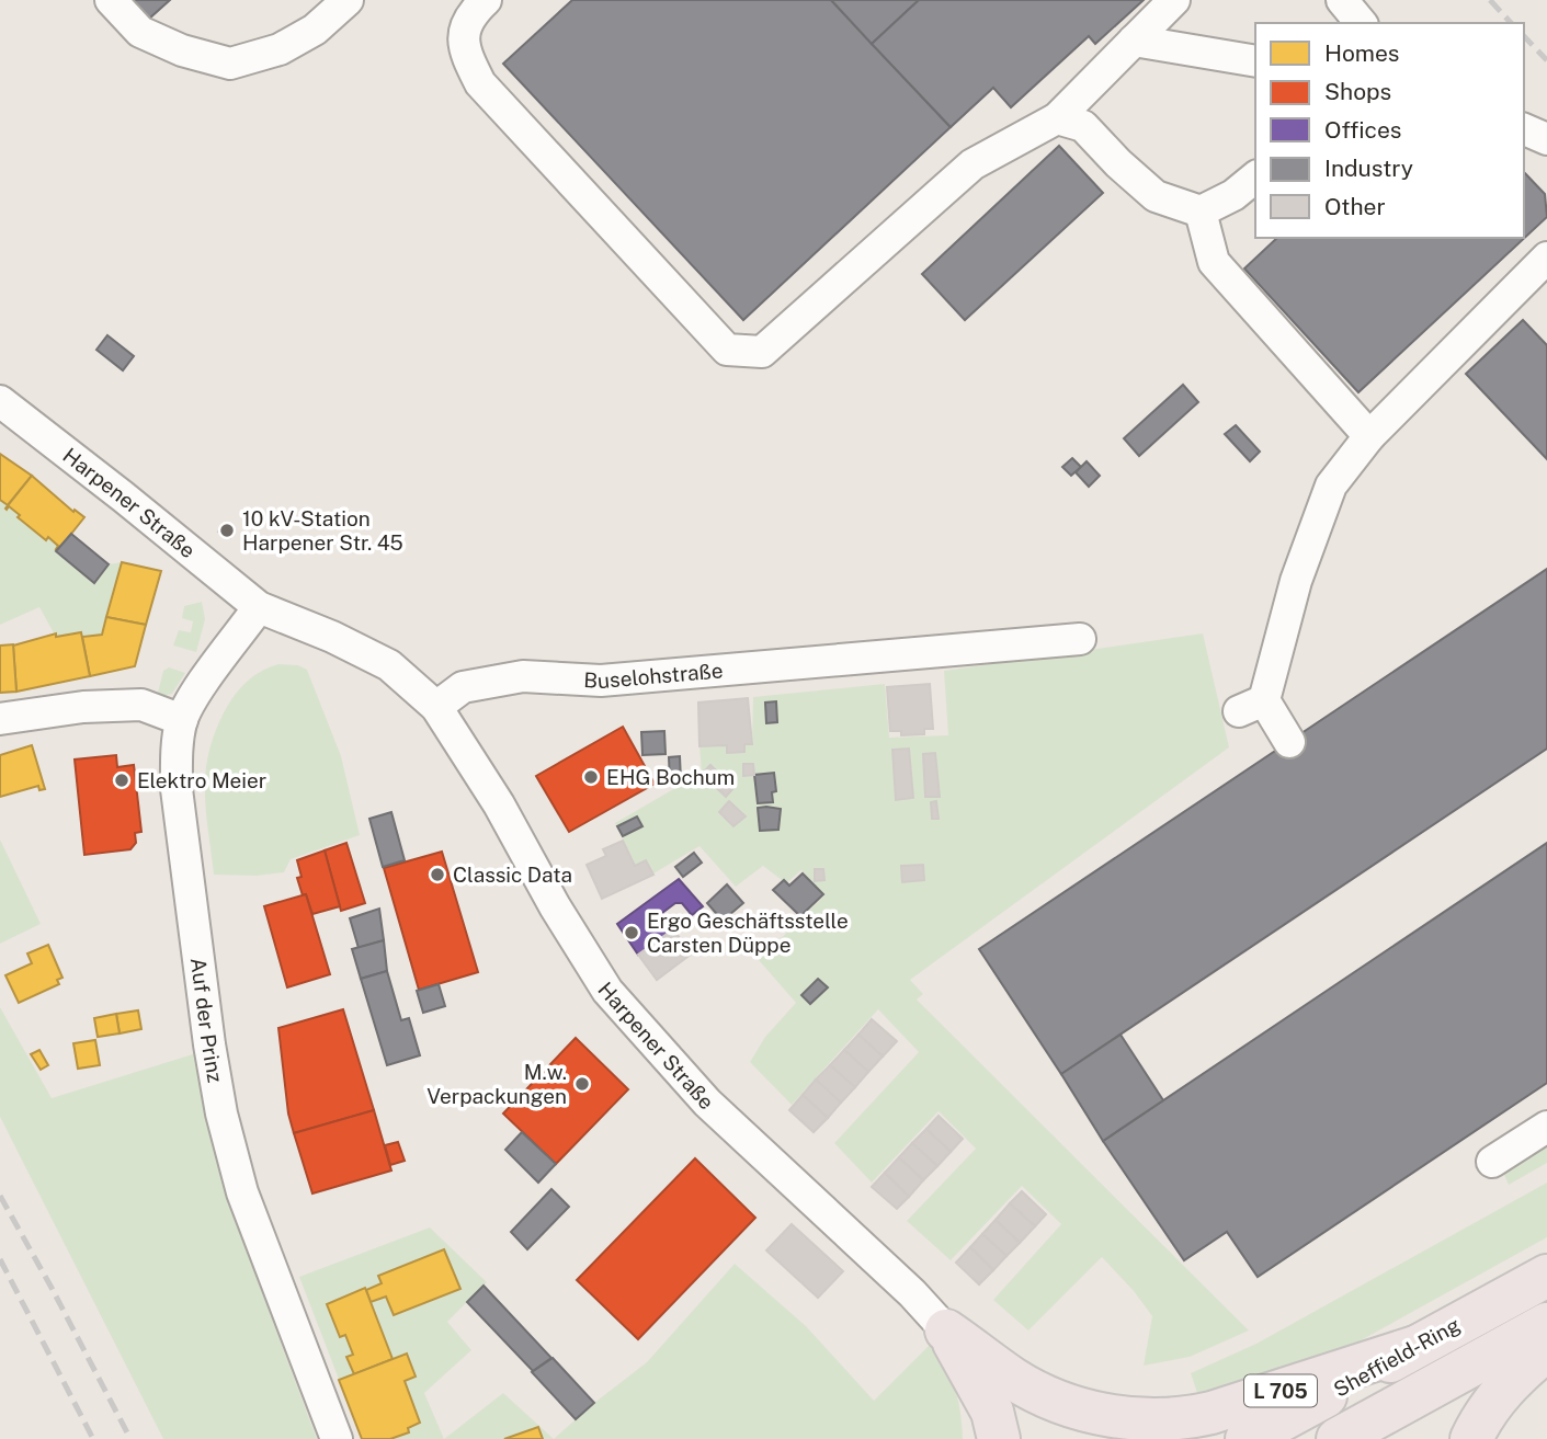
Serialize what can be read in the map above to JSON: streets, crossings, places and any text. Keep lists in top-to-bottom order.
{
  "streets": {
    "highway": ["Sheffield-Ring", "L 705"],
    "street": ["Harpener Straße", "Buselohstraße", "Auf der Prinz"]
  },
  "crossings": [
    ["Harpener Straße", "Buselohstraße"],
    ["Harpener Straße", "Auf der Prinz"],
    ["Harpener Straße", "L 705"],
    ["Sheffield-Ring", "L 705"]
  ],
  "places": [
    "10 kV-Station Harpener Str. 45",
    "EHG Bochum",
    "Elektro Meier",
    "Classic Data",
    "Ergo Geschäftsstelle Carsten Düppe",
    "M.w. Verpackungen"
  ],
  "legend": [
    "Homes",
    "Shops",
    "Offices",
    "Industry",
    "Other"
  ]
}
